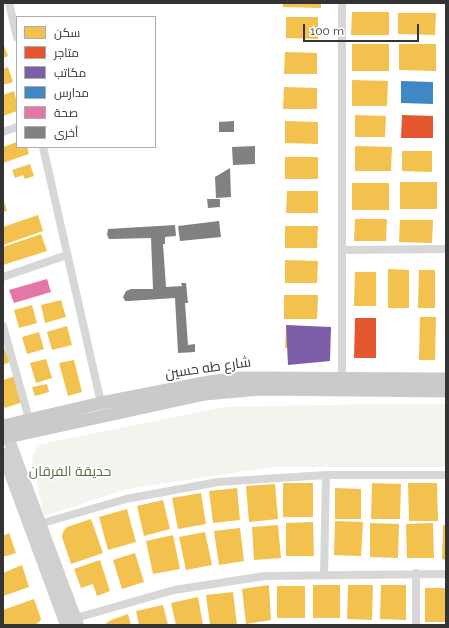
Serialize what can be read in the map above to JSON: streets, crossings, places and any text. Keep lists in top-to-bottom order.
{
  "streets": {
    "main road": ["شارع طه حسين"]
  },
  "parks": ["حديقة الفرقان"],
  "legend": [
    "سكن",
    "متاجر",
    "مكاتب",
    "مدارس",
    "صحة",
    "أخرى"
  ],
  "scale_bar": "100 m"
}
